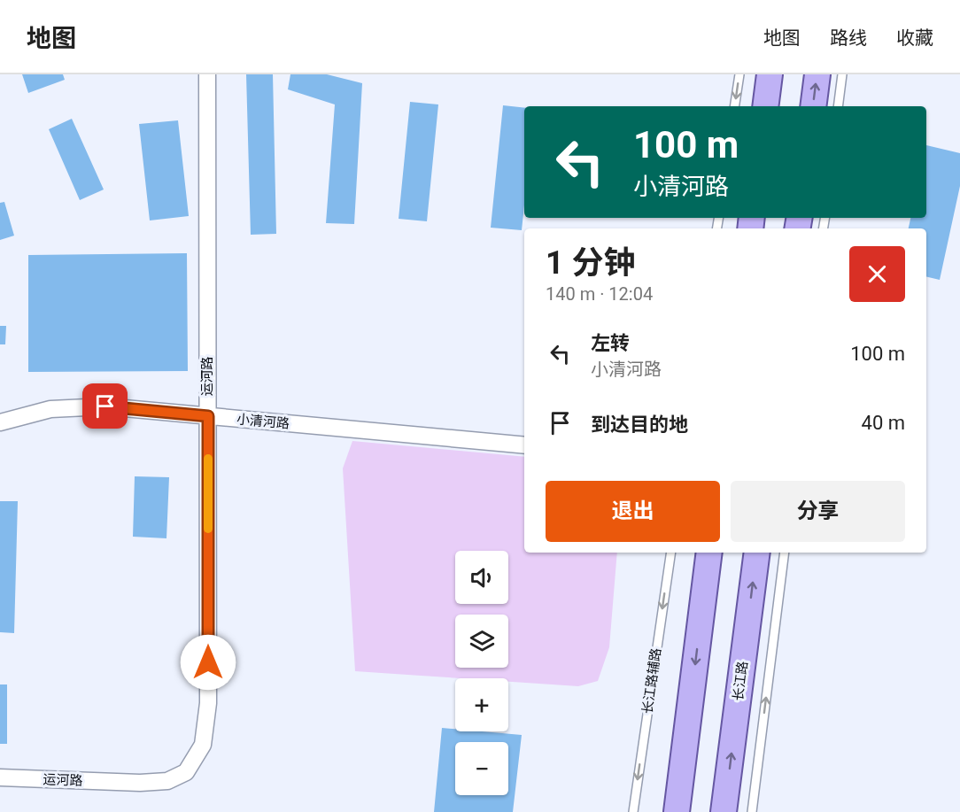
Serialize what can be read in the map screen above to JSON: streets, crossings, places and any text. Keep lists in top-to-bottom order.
{
  "streets": {
    "main road": ["长江路"],
    "street": ["运河路", "小清河路"],
    "lane": ["长江路辅路"]
  },
  "crossings": [
    ["运河路", "小清河路"]
  ],
  "one_way": ["长江路辅路"],
  "page": {
    "header": "地图",
    "nav": ["地图", "路线", "收藏"],
    "turn": ["100 m", "小清河路"],
    "heading": ["1 分钟", "140 m · 12:04"],
    "list": [
      {
        "name": "左转",
        "note": "小清河路",
        "value": "100 m"
      },
      {
        "name": "到达目的地",
        "value": "40 m"
      }
    ],
    "buttons": ["退出", "分享"],
    "map_buttons": ["+", "−"]
  }
}
